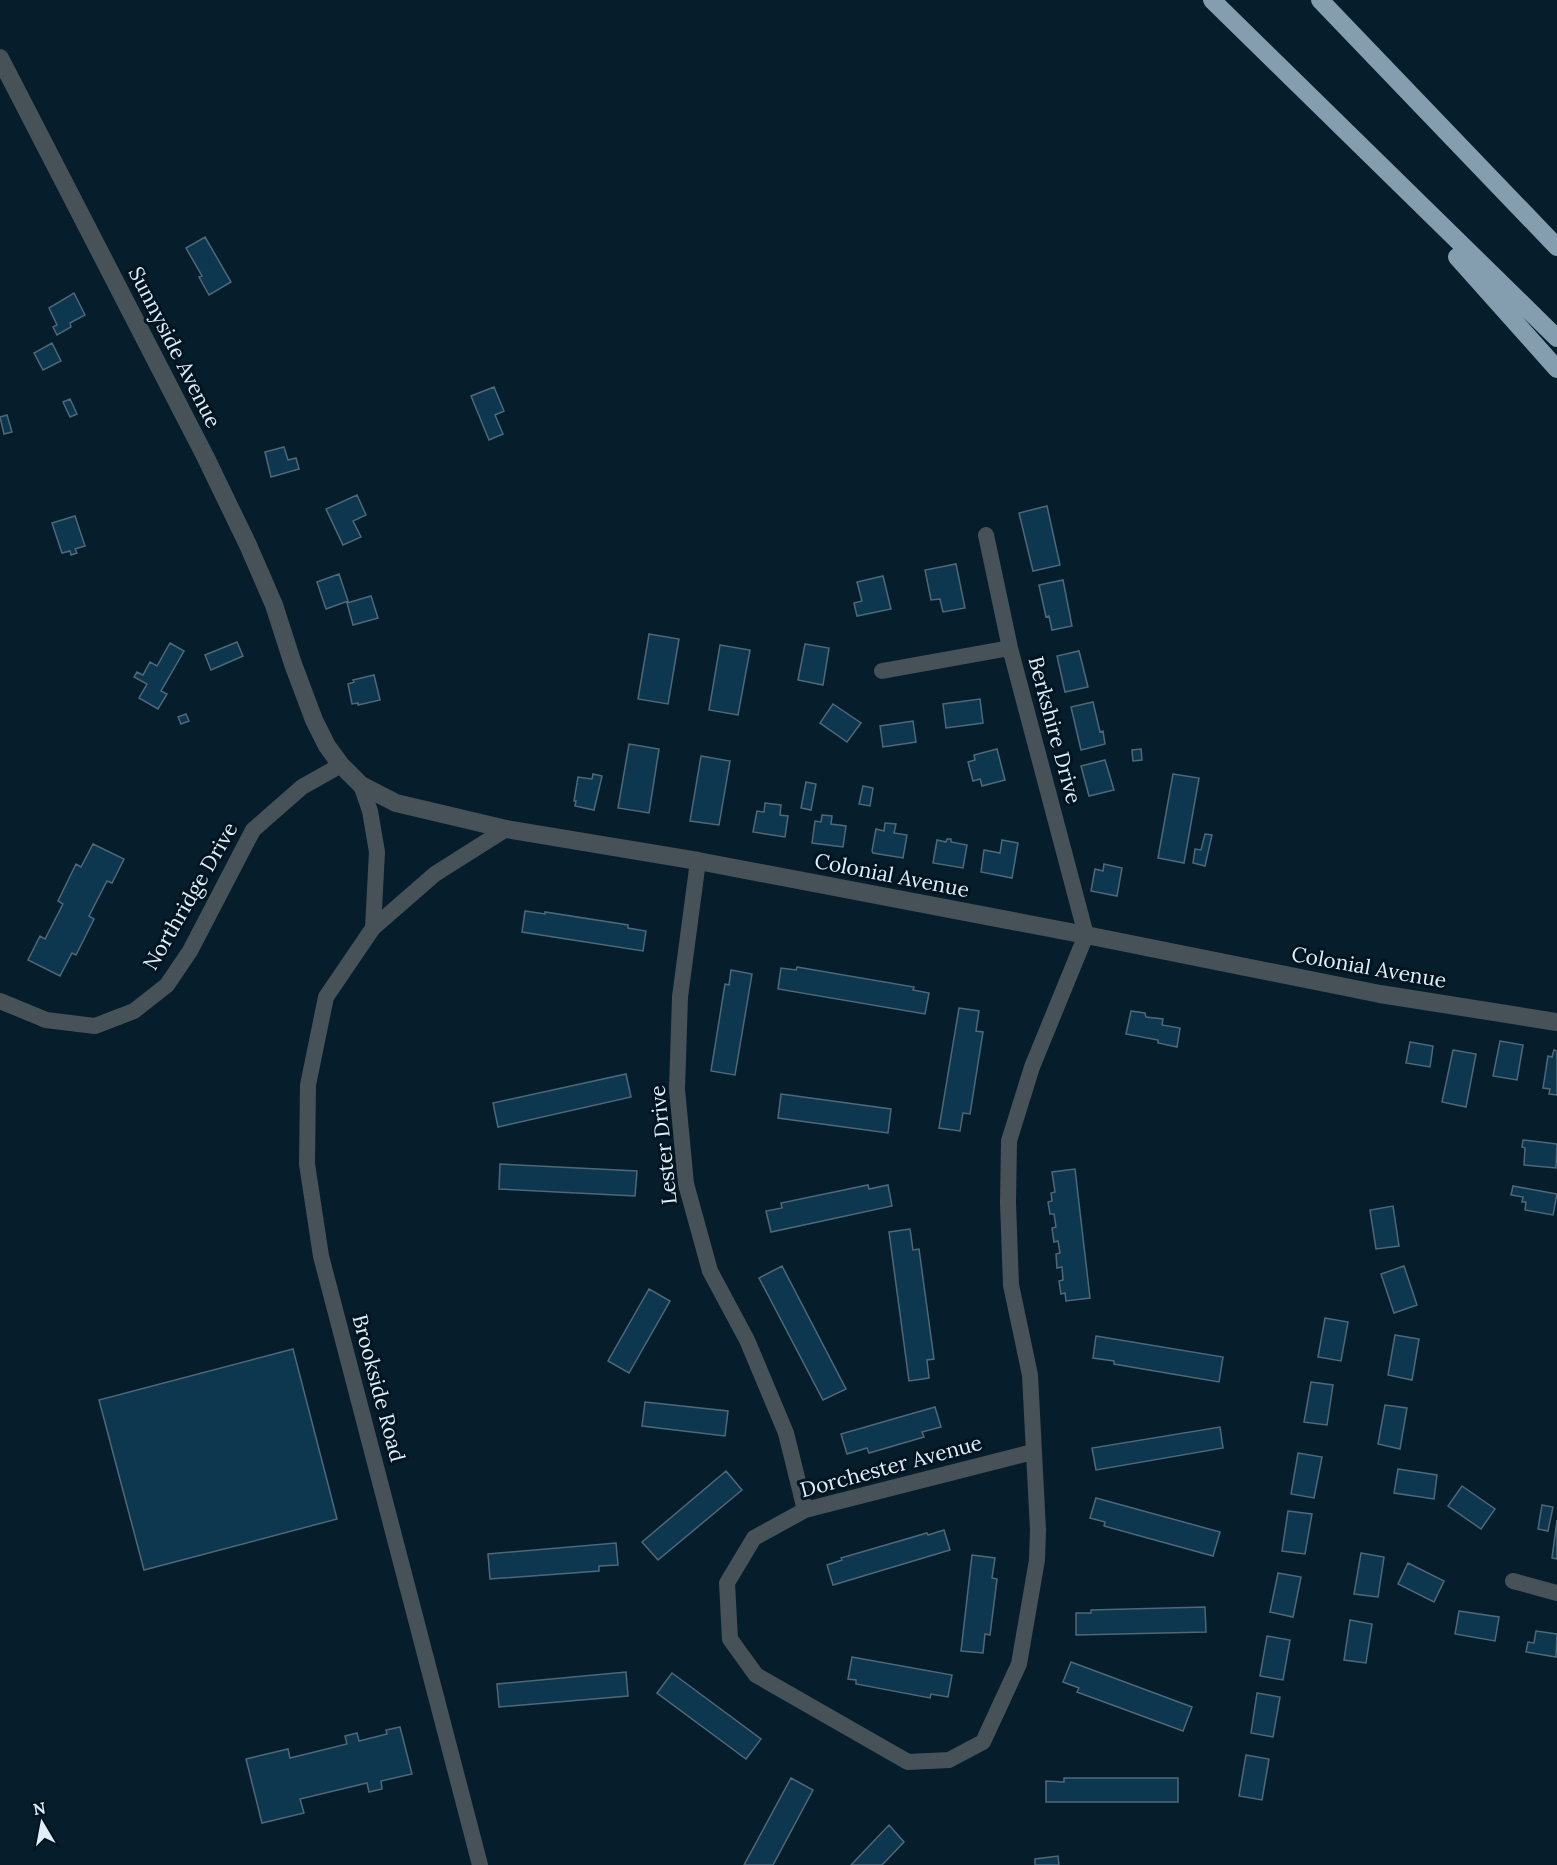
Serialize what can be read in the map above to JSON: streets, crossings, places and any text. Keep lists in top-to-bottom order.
{
  "streets": {
    "street": [
      "Sunnyside Avenue",
      "Berkshire Drive",
      "Colonial Avenue",
      "Northridge Drive",
      "Lester Drive",
      "Brookside Road",
      "Dorchester Avenue"
    ]
  },
  "crossings": [
    ["Sunnyside Avenue", "Colonial Avenue"],
    ["Berkshire Drive", "Colonial Avenue"],
    ["Berkshire Drive", "Dorchester Avenue"],
    ["Colonial Avenue", "Northridge Drive"],
    ["Colonial Avenue", "Lester Drive"],
    ["Colonial Avenue", "Brookside Road"],
    ["Colonial Avenue", "Dorchester Avenue"],
    ["Lester Drive", "Dorchester Avenue"]
  ],
  "north": "top"
}
